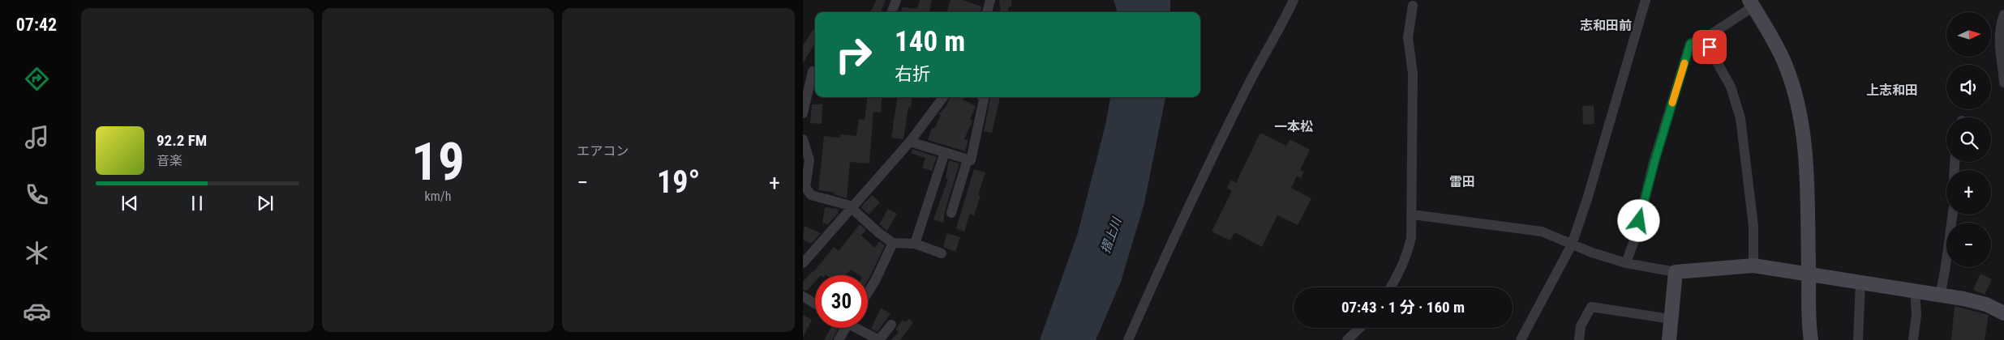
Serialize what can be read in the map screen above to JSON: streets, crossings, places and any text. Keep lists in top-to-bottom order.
{
  "districts": [
    "志和田前",
    "上志和田",
    "一本松",
    "雷田"
  ],
  "water": ["摺上川"],
  "north": "right",
  "page": {
    "tabs": "07:42",
    "tile": [
      ["19", "km/h"],
      "エアコン"
    ],
    "map_buttons": ["+", "−"],
    "turn": ["140 m", "右折"],
    "song": ["92.2 FM", "音楽"],
    "heat": ["−", "19°", "+"],
    "limit": "30",
    "trip": "07:43 · 1 分 · 160 m"
  }
}
